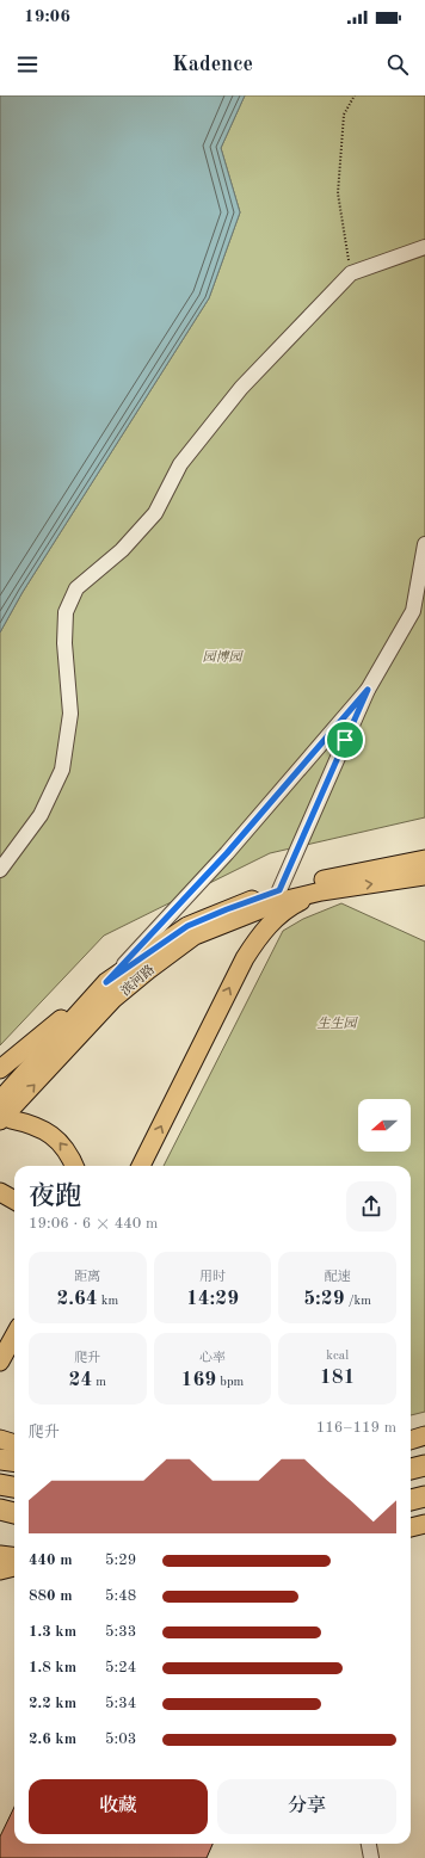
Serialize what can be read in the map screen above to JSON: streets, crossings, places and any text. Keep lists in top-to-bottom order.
{
  "streets": {
    "main road": ["滨河路"]
  },
  "parks": ["园博园", "生生园"],
  "north": "left",
  "page": {
    "status": "19:06",
    "header": "Kadence",
    "heading": ["夜跑", "19:06 · 6 × 440 m"],
    "stats": [
      ["距离", "2.64 km"],
      ["用时", "14:29"],
      ["配速", "5:29 /km"],
      ["爬升", "24 m"],
      ["心率", "169 bpm"],
      ["kcal", "181"]
    ],
    "chart": ["爬升", "116–119 m"],
    "list": [
      {
        "name": "440 m",
        "note": "5:29"
      },
      {
        "name": "880 m",
        "note": "5:48"
      },
      {
        "name": "1.3 km",
        "note": "5:33"
      },
      {
        "name": "1.8 km",
        "note": "5:24"
      },
      {
        "name": "2.2 km",
        "note": "5:34"
      },
      {
        "name": "2.6 km",
        "note": "5:03"
      }
    ],
    "buttons": ["收藏", "分享"]
  }
}
